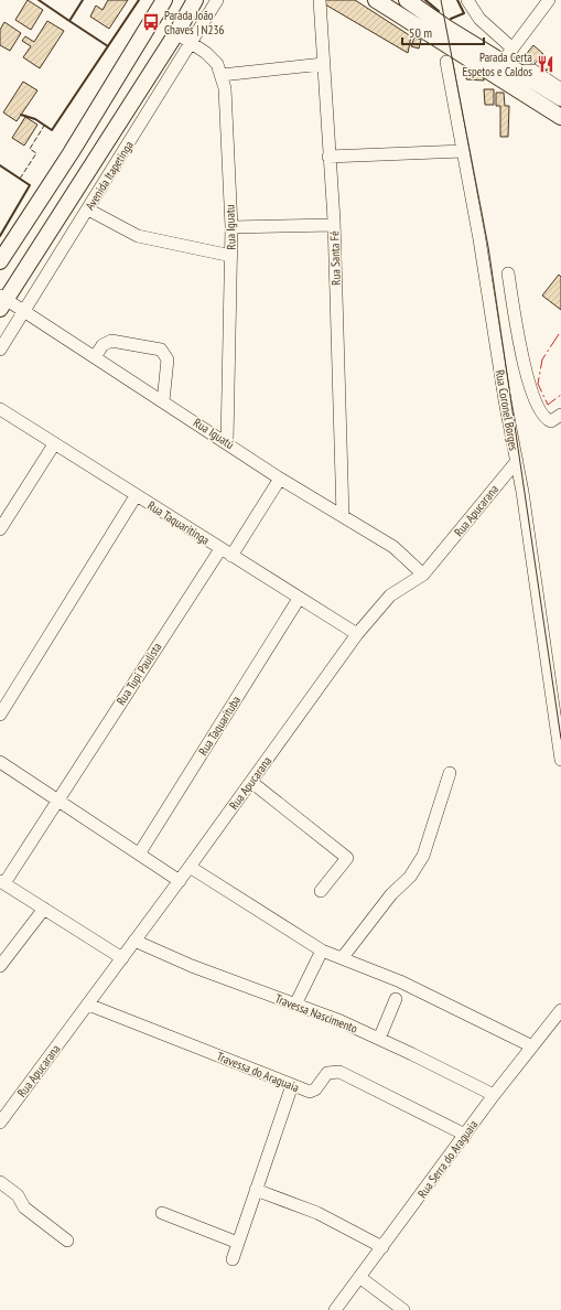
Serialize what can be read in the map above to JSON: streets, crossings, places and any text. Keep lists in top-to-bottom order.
{
  "streets": {
    "main road": ["Avenida Itapetinga"],
    "street": [
      "Rua Iguatu",
      "Rua Santa Fé",
      "Rua Coronel Borges",
      "Rua Iguatú",
      "Rua Apucarana",
      "Rua Taquaritinga",
      "Rua Tupi Paulista",
      "Rua Taquarituba",
      "Travessa Nascimento",
      "Travessa do Araguaia",
      "Rua Serra do Araguaia"
    ]
  },
  "crossings": [
    ["Avenida Itapetinga", "Rua Iguatu"],
    ["Avenida Itapetinga", "Rua Iguatú"],
    ["Rua Iguatu", "Rua Iguatú"],
    ["Rua Santa Fé", "Rua Iguatú"],
    ["Rua Coronel Borges", "Rua Apucarana"],
    ["Rua Iguatú", "Rua Apucarana"],
    ["Rua Iguatú", "Rua Tupi Paulista"],
    ["Rua Apucarana", "Rua Taquaritinga"],
    ["Rua Apucarana", "Travessa Nascimento"],
    ["Rua Apucarana", "Travessa do Araguaia"],
    ["Rua Taquaritinga", "Rua Tupi Paulista"],
    ["Rua Taquaritinga", "Rua Taquarituba"],
    ["Travessa Nascimento", "Rua Serra do Araguaia"],
    ["Travessa do Araguaia", "Rua Serra do Araguaia"]
  ],
  "places": {
    "bus stop": ["Parada João Chaves | N236"],
    "restaurant": ["Parada Certa Espetos e Caldos"]
  },
  "scale_bar": "50 m"
}
